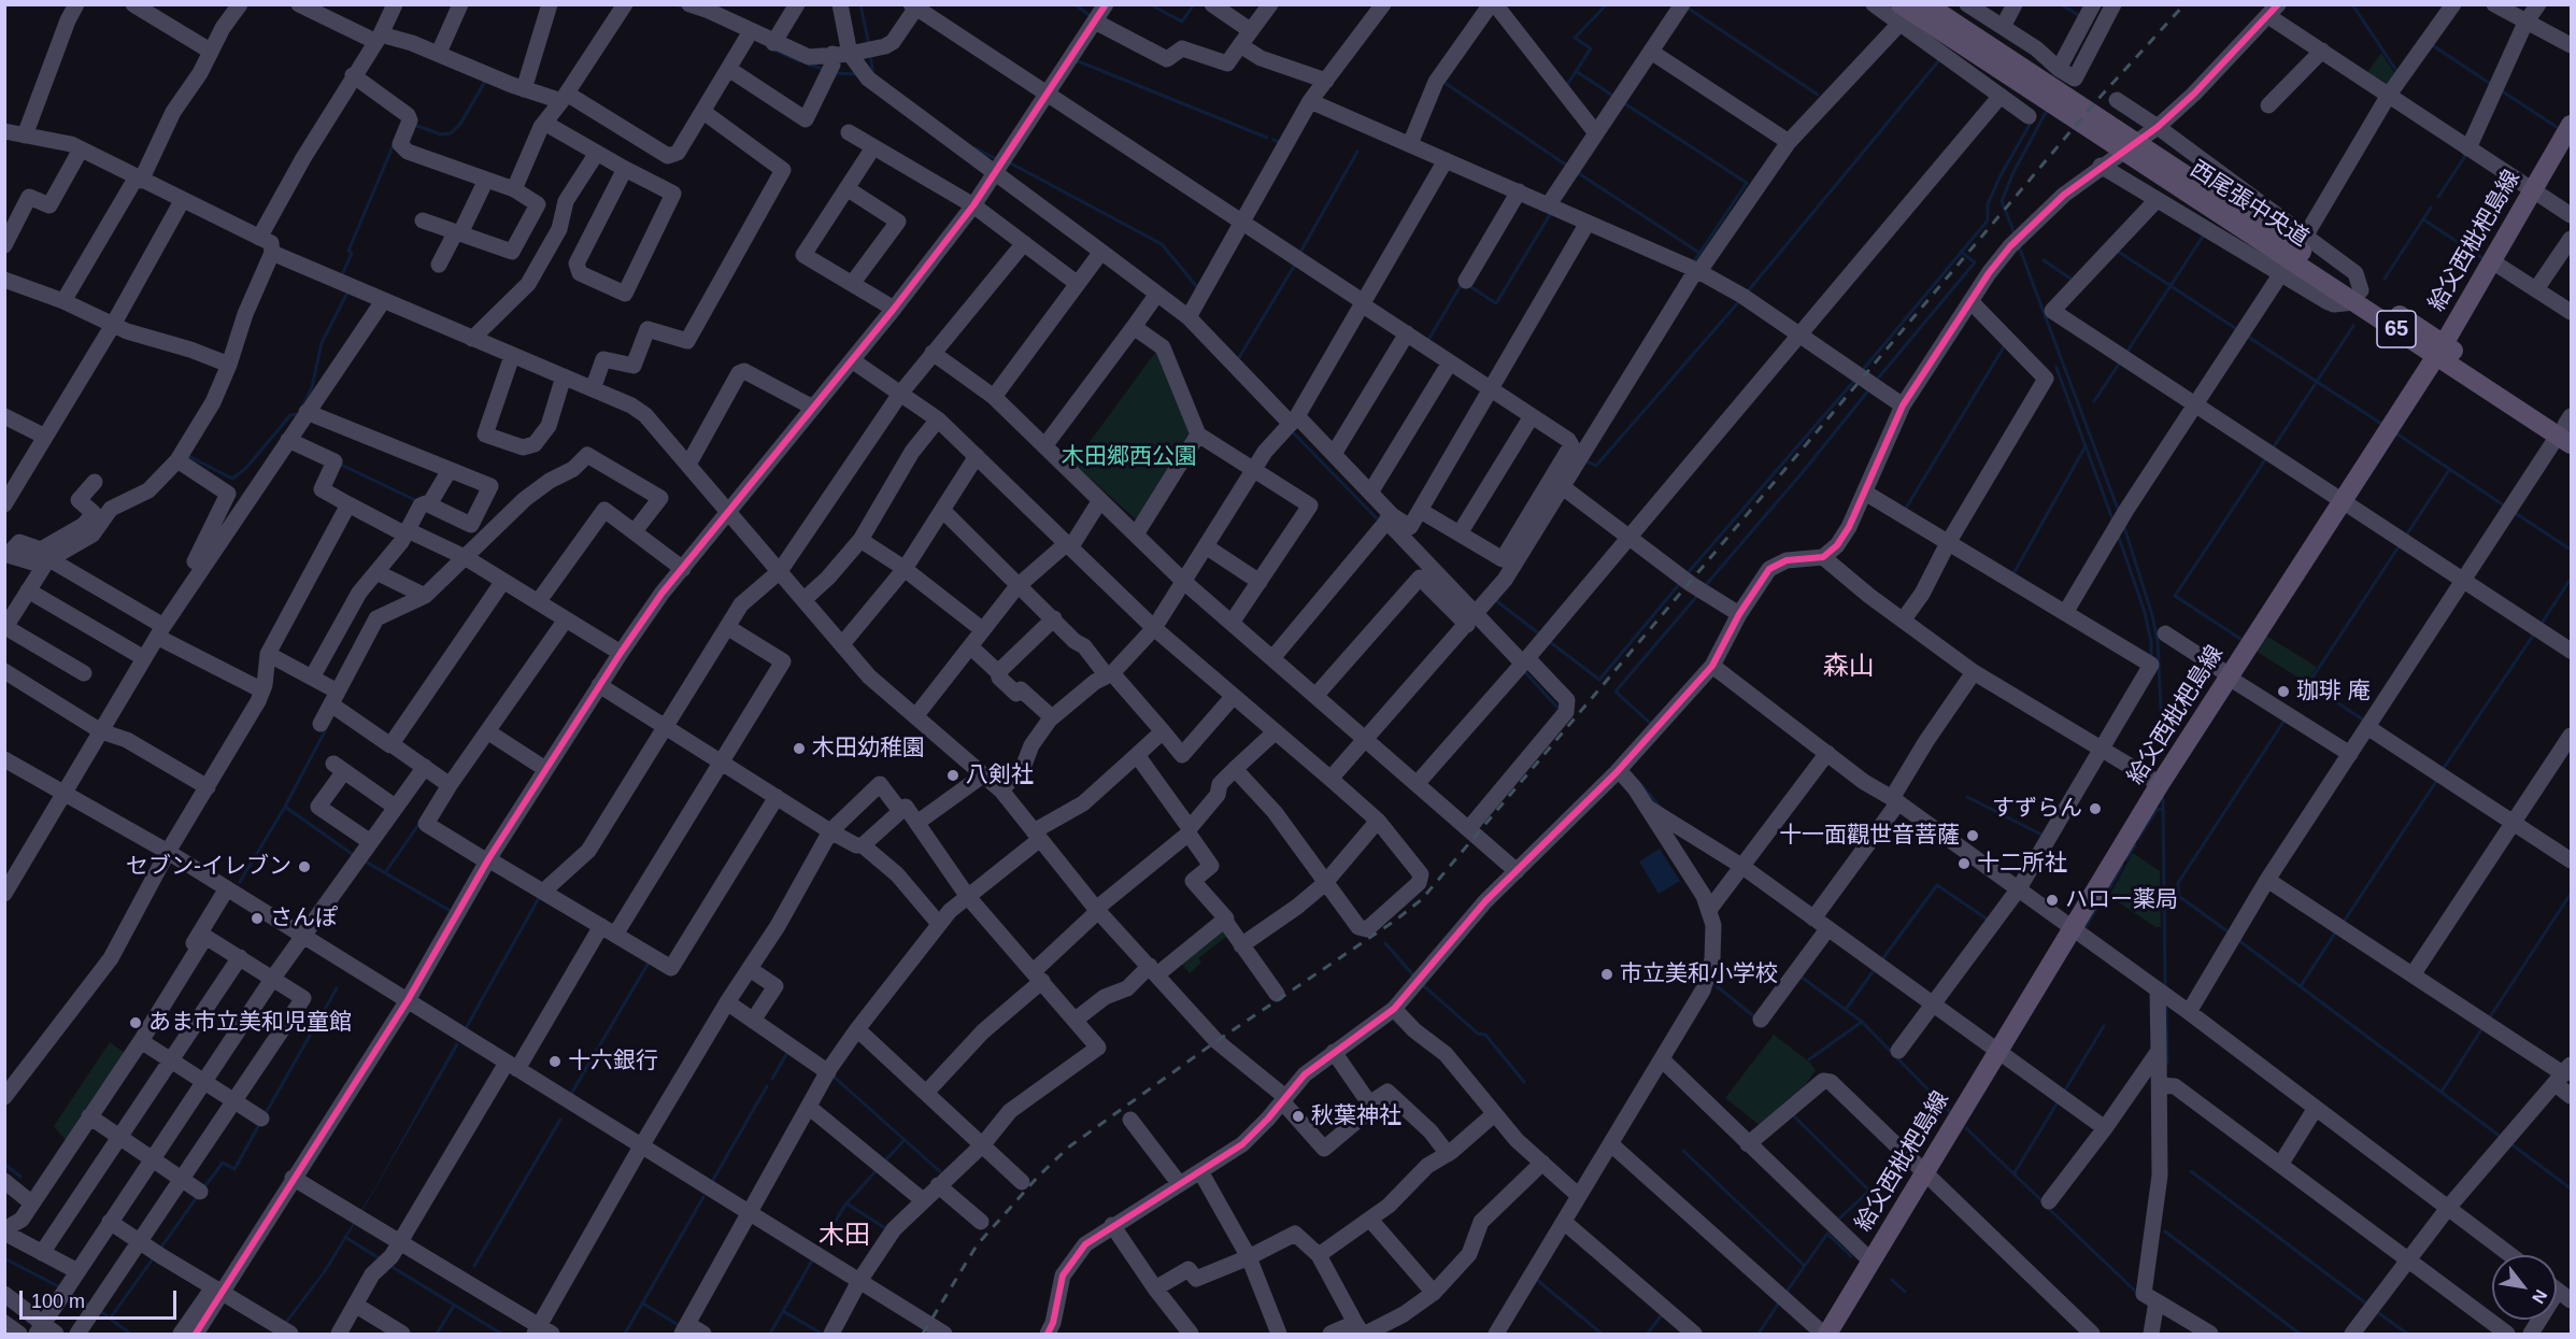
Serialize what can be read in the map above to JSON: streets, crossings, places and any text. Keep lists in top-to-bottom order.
{
  "streets": {
    "main road": ["西尾張中央道", "給父西枇杷島線", "65"]
  },
  "crossings": [
    ["西尾張中央道", "給父西枇杷島線"]
  ],
  "districts": ["森山", "木田"],
  "parks": ["木田郷西公園"],
  "places": [
    "珈琲 庵",
    "木田幼稚園",
    "八剣社",
    "すずらん",
    "十一面觀世音菩薩",
    "十二所社",
    "セブン-イレブン",
    "ハロー薬局",
    "さんぽ",
    "市立美和小学校",
    "あま市立美和児童館",
    "十六銀行",
    "秋葉神社"
  ],
  "scale_bar": "100 m",
  "north": "bottom right"
}
